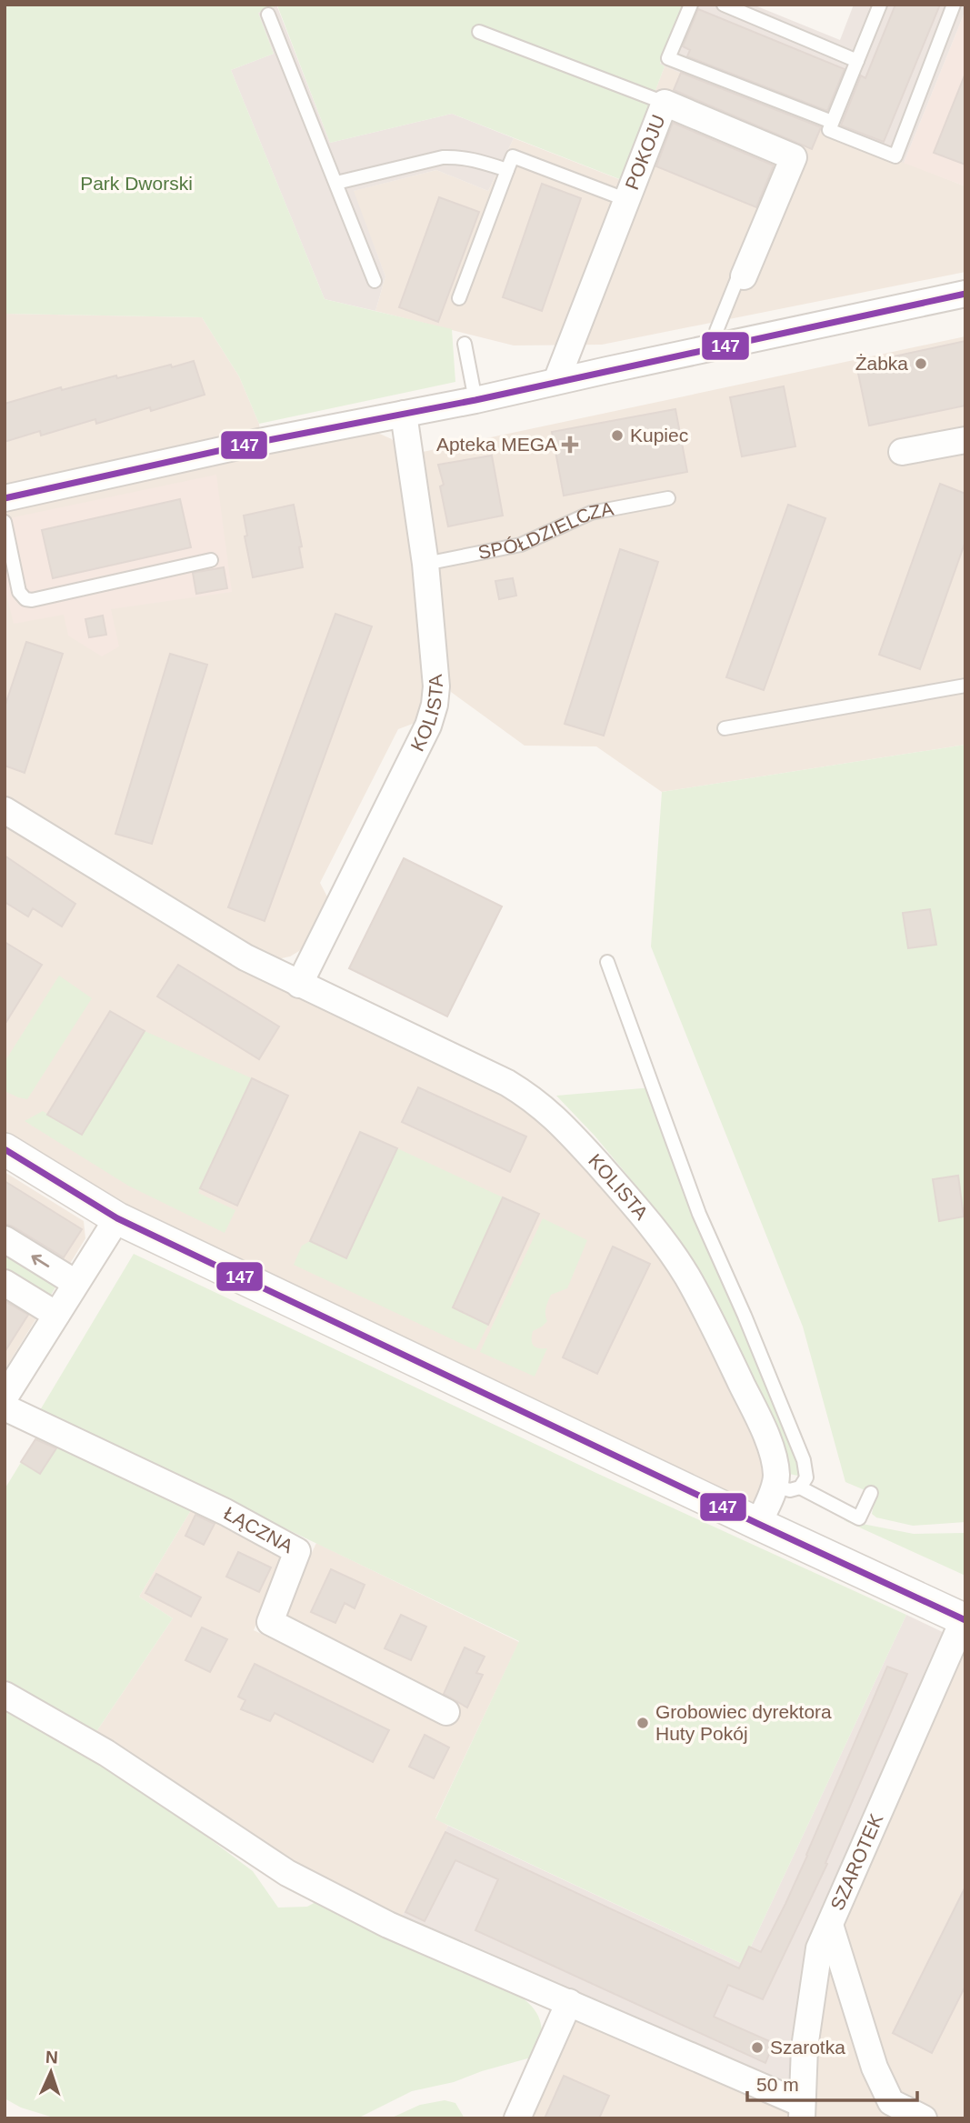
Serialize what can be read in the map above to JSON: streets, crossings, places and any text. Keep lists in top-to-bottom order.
{
  "streets": {
    "street": [
      "POKOJU",
      "KOLISTA",
      "ŁĄCZNA",
      "SZAROTEK"
    ],
    "lane": ["SPÓŁDZIELCZA"]
  },
  "crossings": [
    ["SPÓŁDZIELCZA", "KOLISTA"]
  ],
  "parks": ["Park Dworski"],
  "places": {
    "other": [
      "Żabka",
      "Kupiec",
      "Grobowiec dyrektora Huty Pokój",
      "Szarotka"
    ],
    "health": ["Apteka MEGA"]
  },
  "lines": ["transit line 147"],
  "scale_bar": "50 m",
  "north": "top"
}
